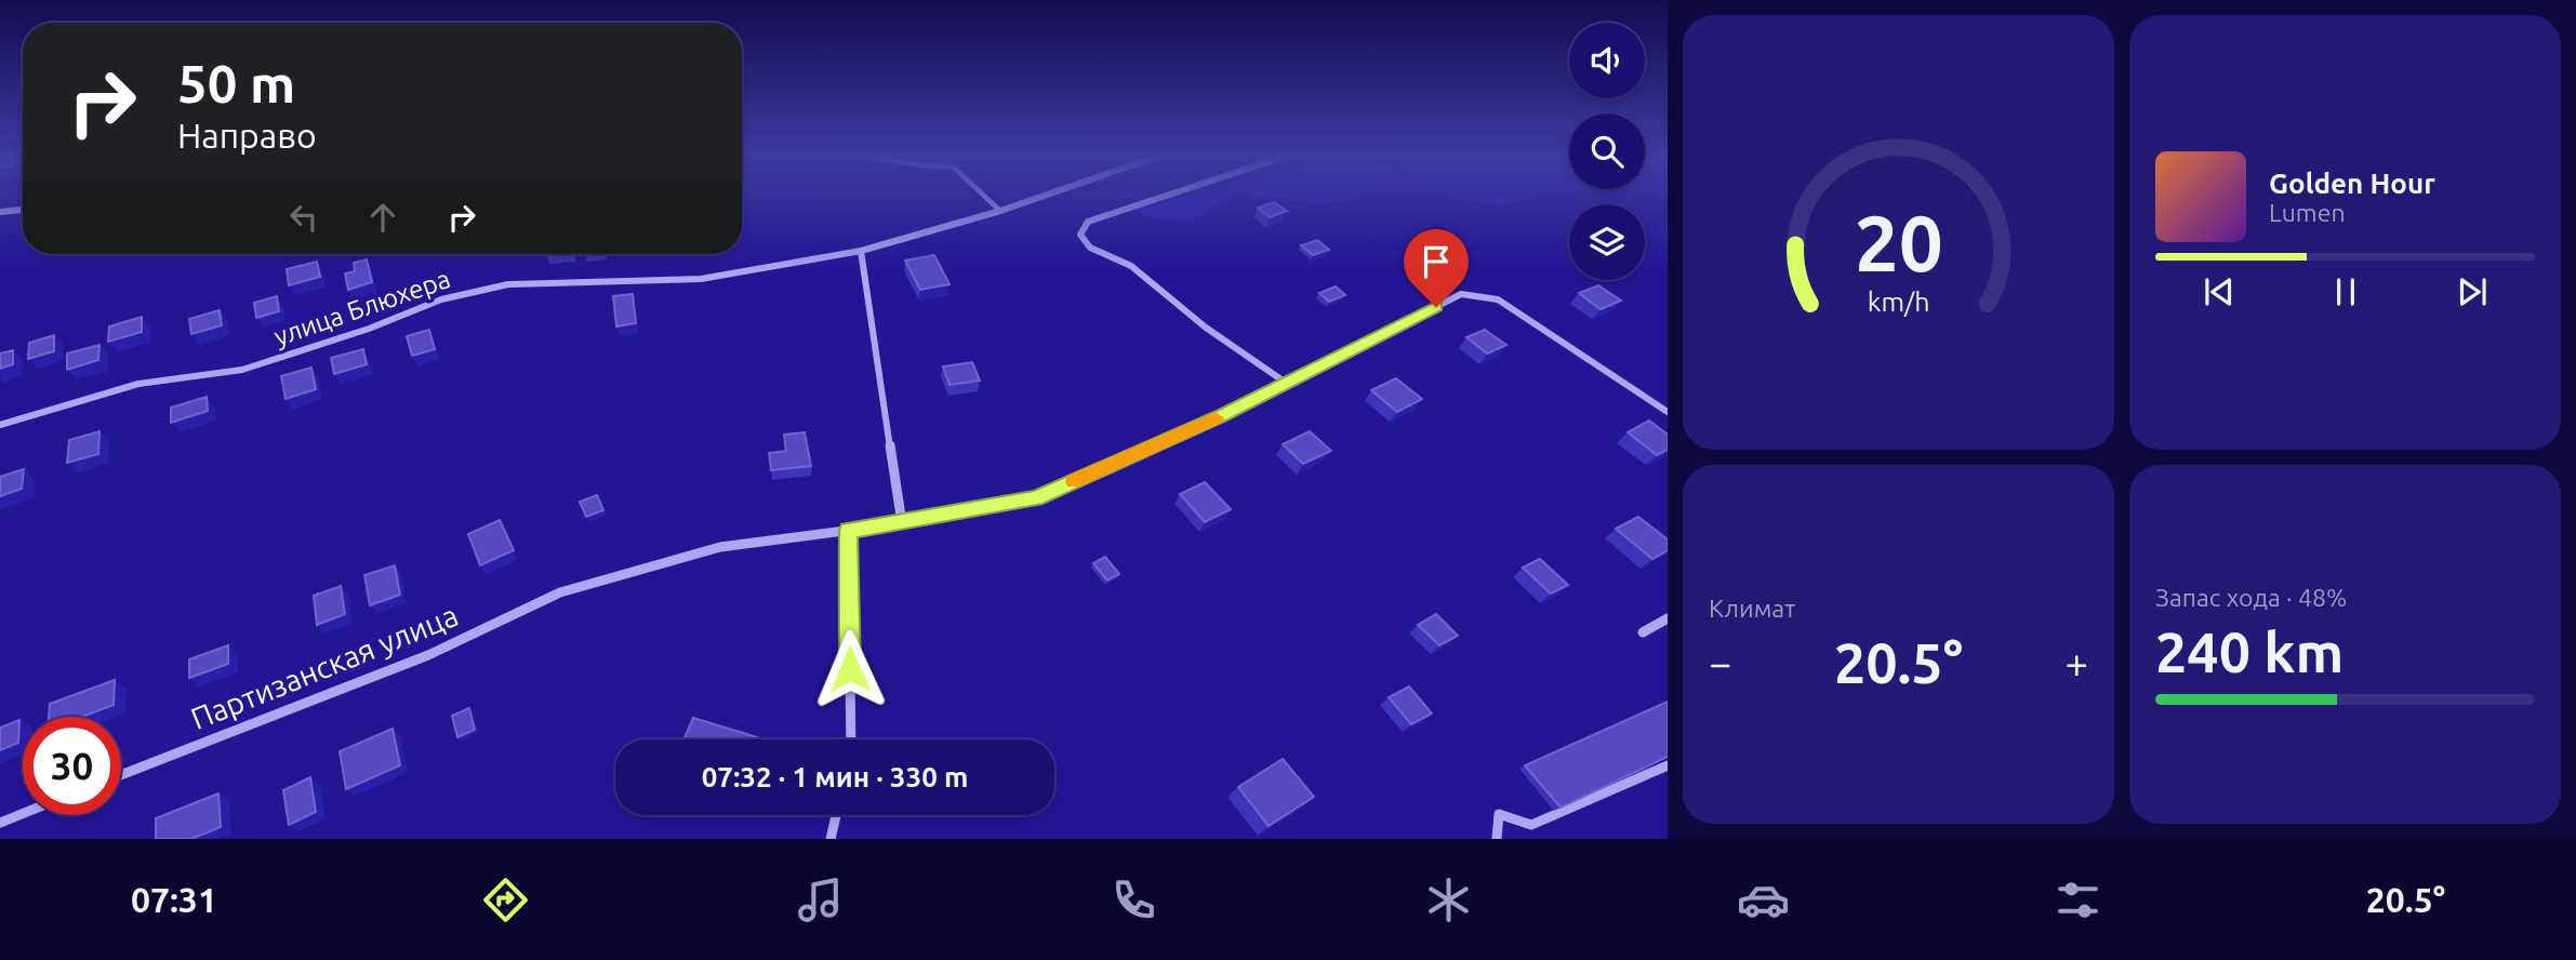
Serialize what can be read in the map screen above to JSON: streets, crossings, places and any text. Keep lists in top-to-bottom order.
{
  "streets": {
    "street": ["улица Блюхера", "Партизанская улица"]
  },
  "page": {
    "turn": ["50 m", "Направо"],
    "song": ["Golden Hour", "Lumen"],
    "tile": [
      "Климат",
      ["Запас хода · 48%", "240 km"]
    ],
    "heat": ["−", "20.5°", "+"],
    "limit": "30",
    "trip": "07:32 · 1 мин · 330 m",
    "tabs": ["07:31", "20.5°"],
    "gauge": ["20", "km/h"]
  }
}
